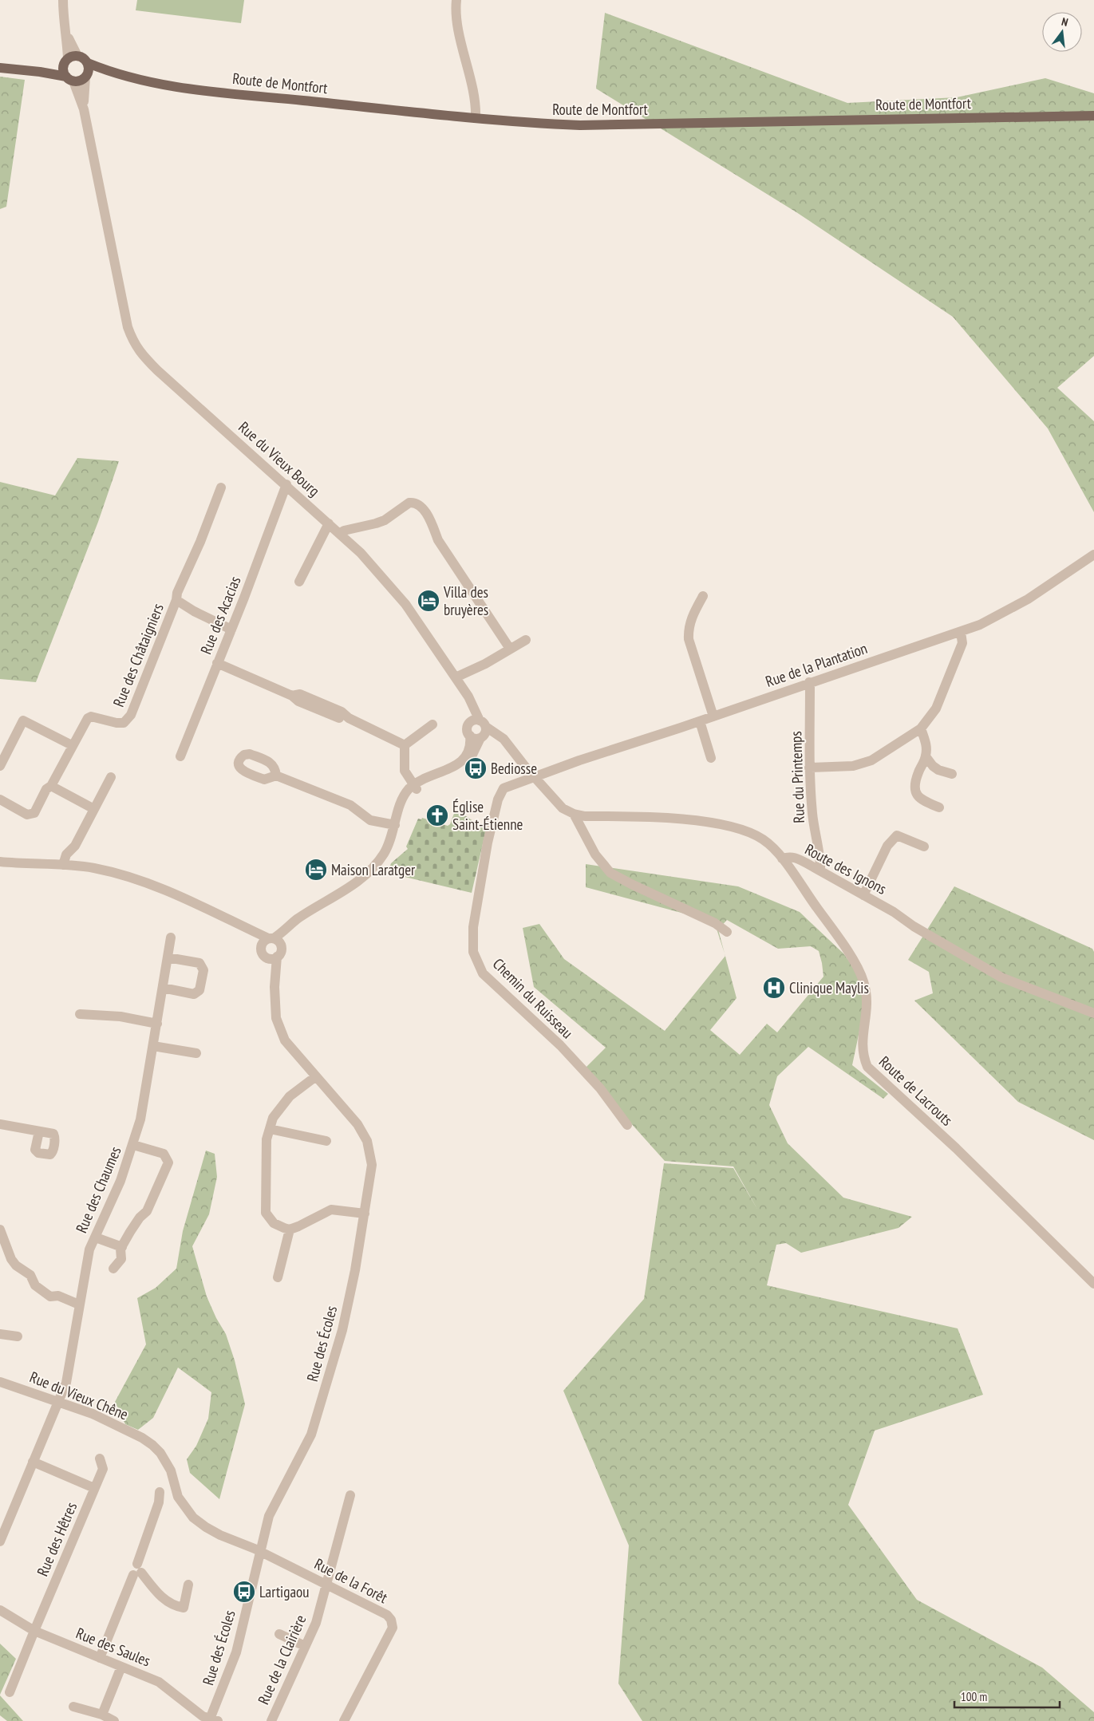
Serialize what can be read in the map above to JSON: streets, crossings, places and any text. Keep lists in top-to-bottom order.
{
  "streets": {
    "main road": ["Route de Montfort"],
    "street": [
      "Rue du Vieux Bourg",
      "Rue des Acacias",
      "Rue des Châtaigniers",
      "Rue de la Plantation",
      "Rue du Printemps",
      "Route des Ignons",
      "Chemin du Ruisseau",
      "Route de Lacrouts",
      "Rue des Chaumes",
      "Rue des Écoles",
      "Rue du Vieux Chêne",
      "Rue des Hêtres",
      "Rue de la Forêt",
      "Rue des Saules",
      "Rue de la Clairière"
    ]
  },
  "crossings": [
    ["Rue du Vieux Bourg", "Rue des Acacias"],
    ["Rue de la Plantation", "Rue du Printemps"],
    ["Rue de la Plantation", "Route des Ignons"],
    ["Rue de la Plantation", "Chemin du Ruisseau"],
    ["Rue du Printemps", "Route des Ignons"],
    ["Route des Ignons", "Chemin du Ruisseau"],
    ["Route des Ignons", "Route de Lacrouts"],
    ["Rue des Chaumes", "Rue du Vieux Chêne"],
    ["Rue des Écoles", "Rue du Vieux Chêne"],
    ["Rue des Écoles", "Rue de la Forêt"],
    ["Rue des Écoles", "Rue des Saules"],
    ["Rue du Vieux Chêne", "Rue de la Forêt"],
    ["Rue des Hêtres", "Rue des Saules"],
    ["Rue de la Forêt", "Rue de la Clairière"]
  ],
  "places": {
    "hotel": ["Villa des bruyères", "Maison Laratger"],
    "bus stop": ["Bediosse", "Lartigaou"],
    "church": ["Église Saint-Étienne"],
    "hospital": ["Clinique Maylis"]
  },
  "scale_bar": "100 m",
  "north": "top"
}
